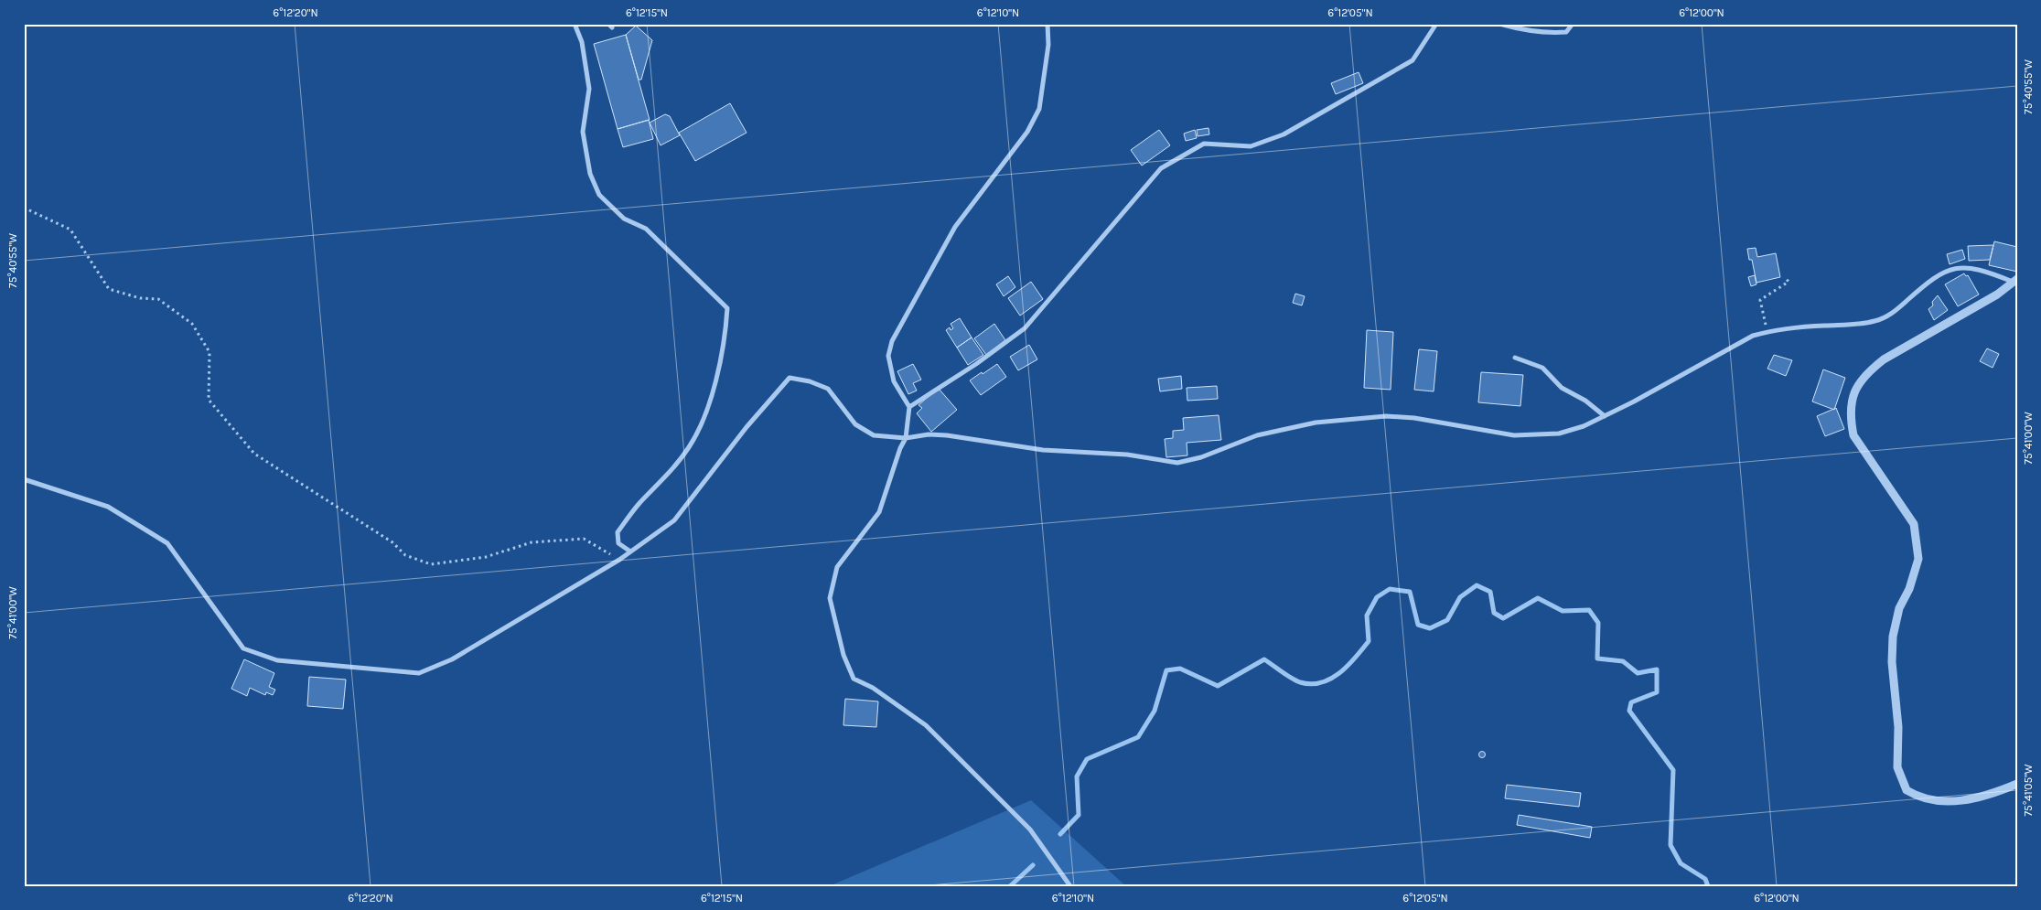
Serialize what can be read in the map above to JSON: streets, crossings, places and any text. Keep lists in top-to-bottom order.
{
  "coordinates": [
    "6°12'20\"N",
    "6°12'15\"N",
    "6°12'10\"N",
    "6°12'05\"N",
    "6°12'00\"N",
    "75°40'55\"W",
    "75°41'00\"W",
    "75°41'05\"W"
  ]
}
